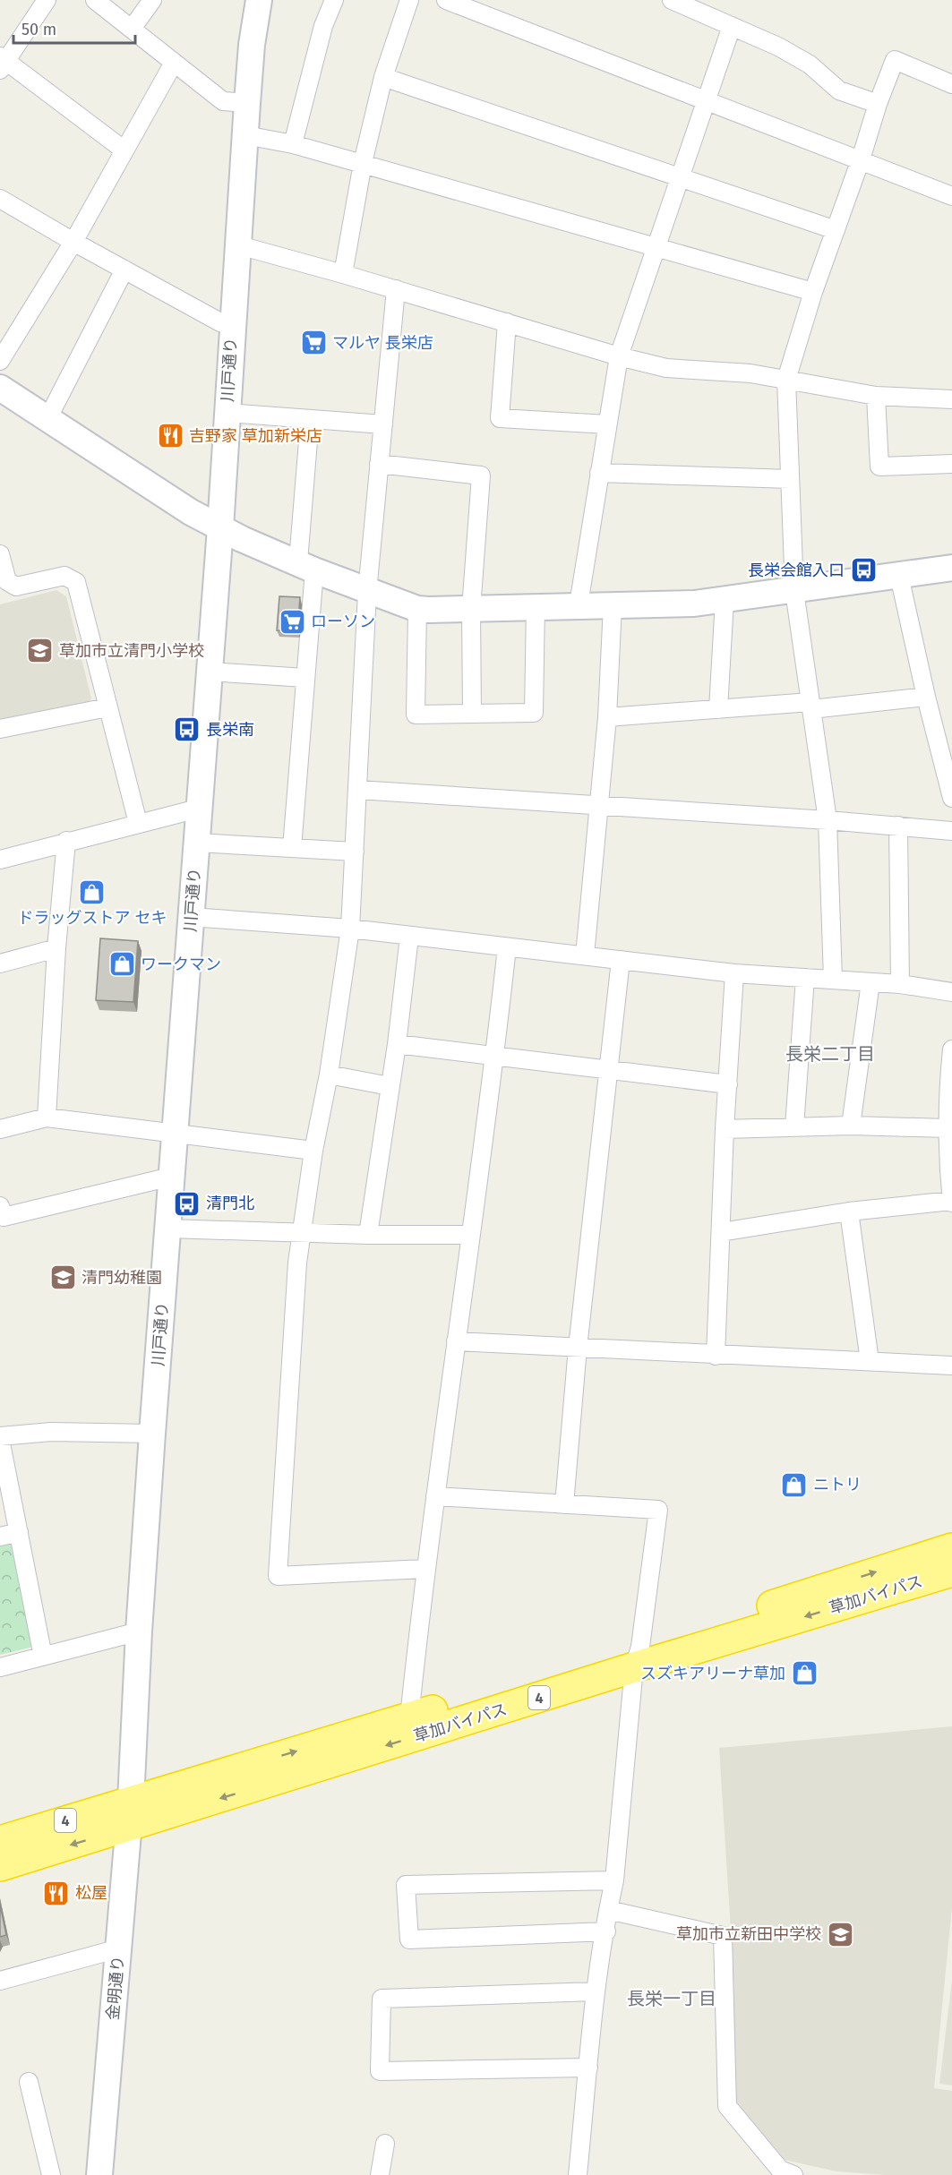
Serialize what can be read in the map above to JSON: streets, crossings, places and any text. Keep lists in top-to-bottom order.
{
  "streets": {
    "highway": ["草加バイパス", "4"],
    "street": ["川戸通り", "金明通り"]
  },
  "crossings": [
    ["川戸通り", "草加バイパス"],
    ["川戸通り", "金明通り"],
    ["草加バイパス", "金明通り"]
  ],
  "districts": ["長栄二丁目", "長栄一丁目"],
  "places": {
    "supermarket": ["マルヤ 長栄店", "ローソン"],
    "restaurant": ["吉野家 草加新栄店", "松屋"],
    "bus stop": ["長栄会館入口", "長栄南", "清門北"],
    "school or university": ["草加市立清門小学校", "清門幼稚園", "草加市立新田中学校"],
    "shop": [
      "ドラッグストア セキ",
      "ワークマン",
      "ニトリ",
      "スズキアリーナ草加"
    ]
  },
  "scale_bar": "50 m"
}
